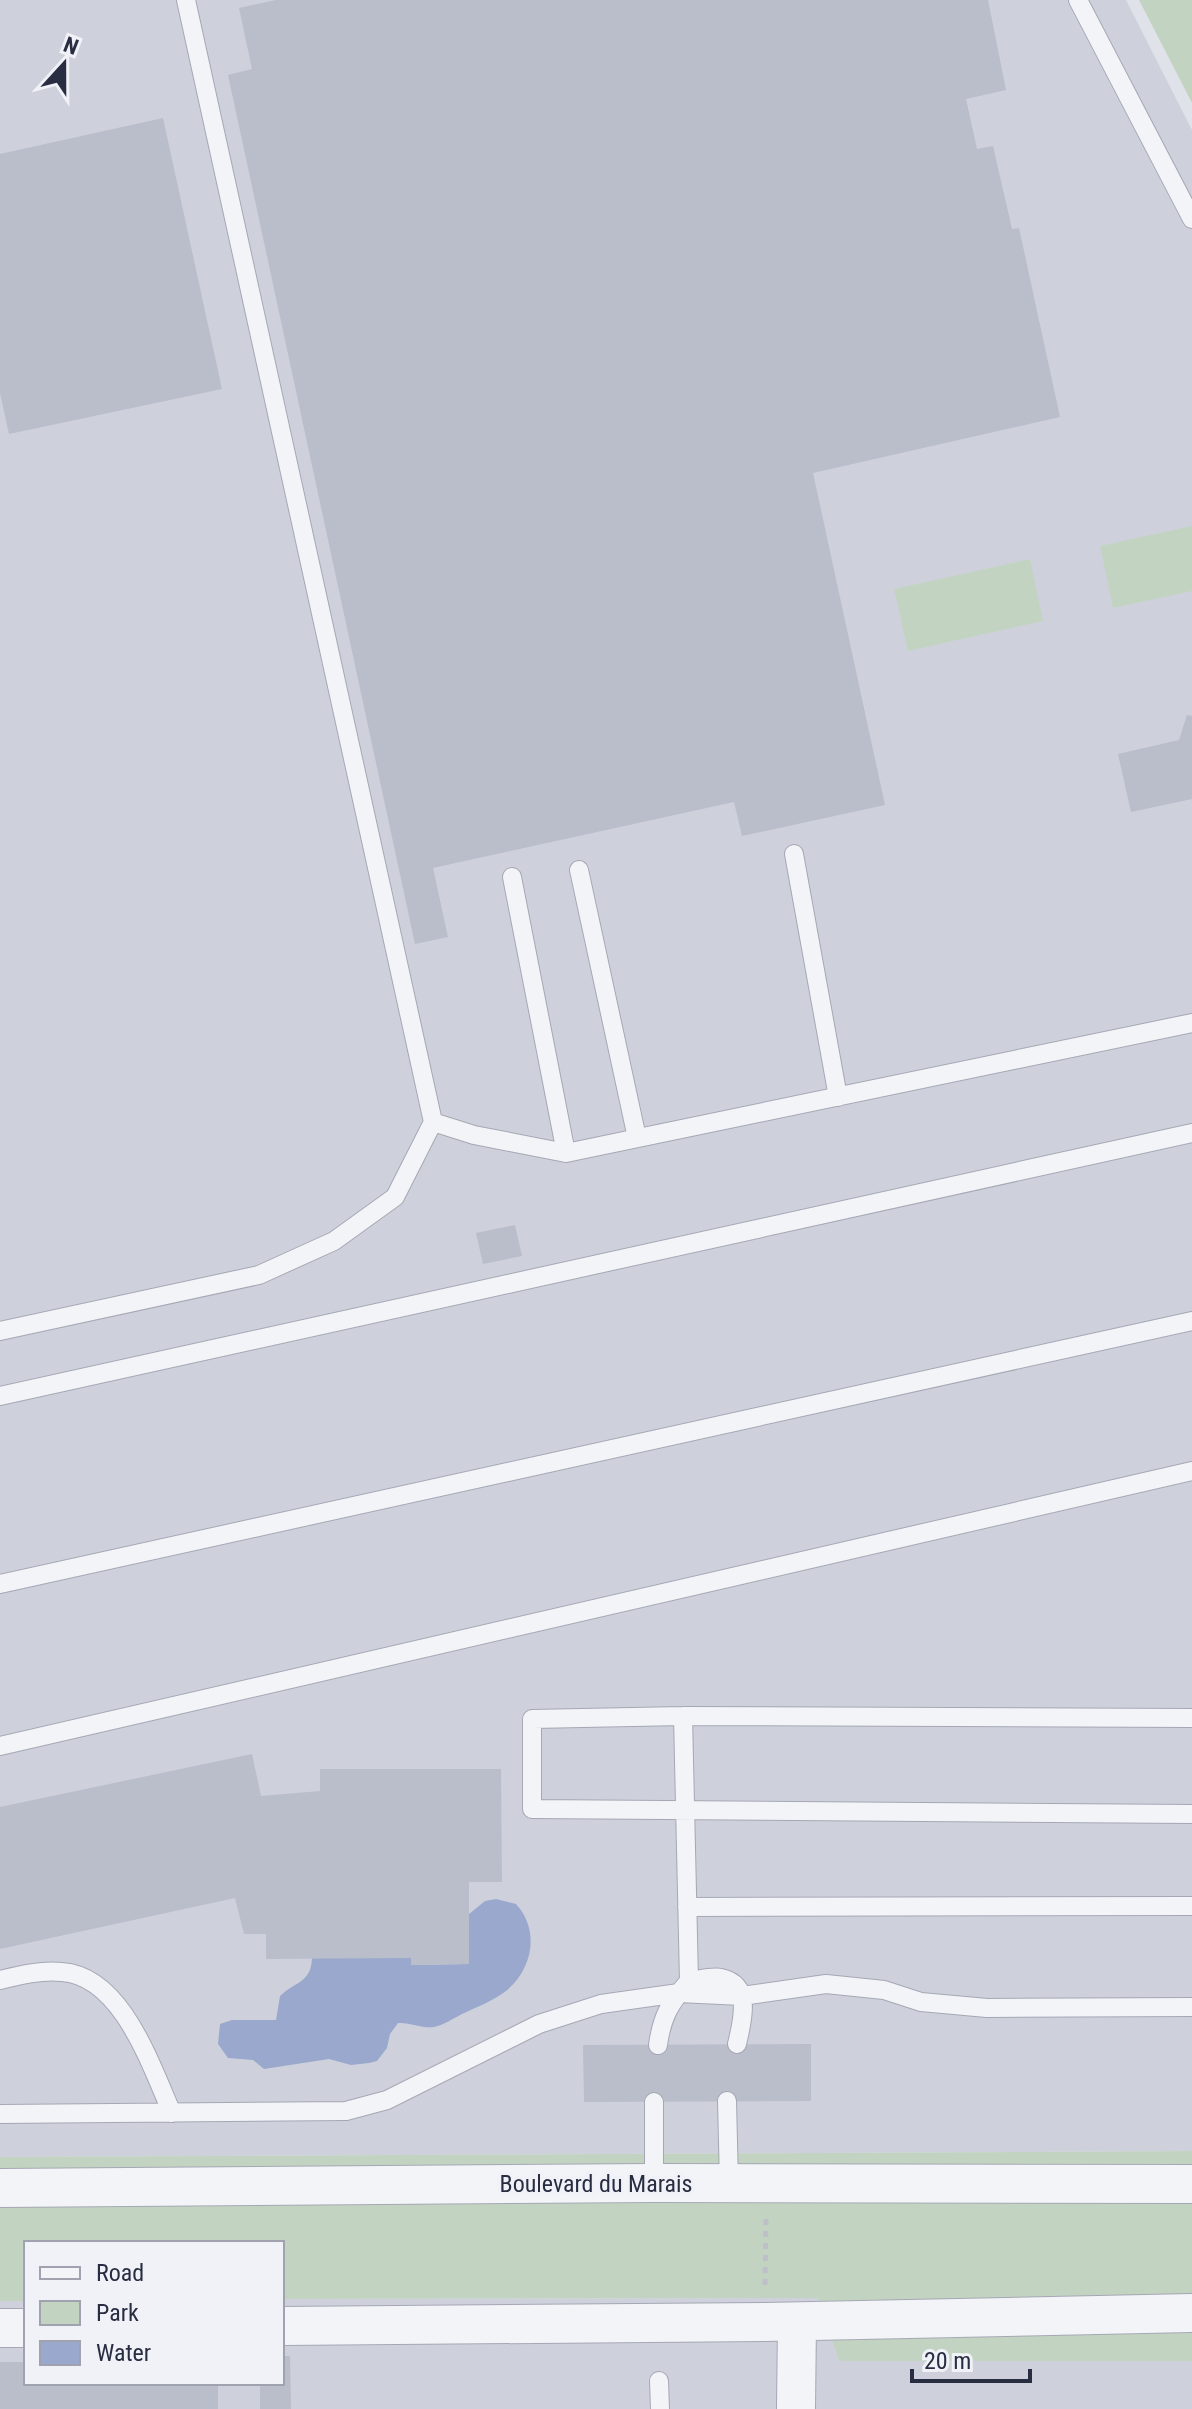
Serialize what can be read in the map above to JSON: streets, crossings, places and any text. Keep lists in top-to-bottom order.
{
  "streets": {
    "street": ["Boulevard du Marais"]
  },
  "legend": ["Road", "Park", "Water"],
  "scale_bar": "20 m",
  "north": "top"
}
